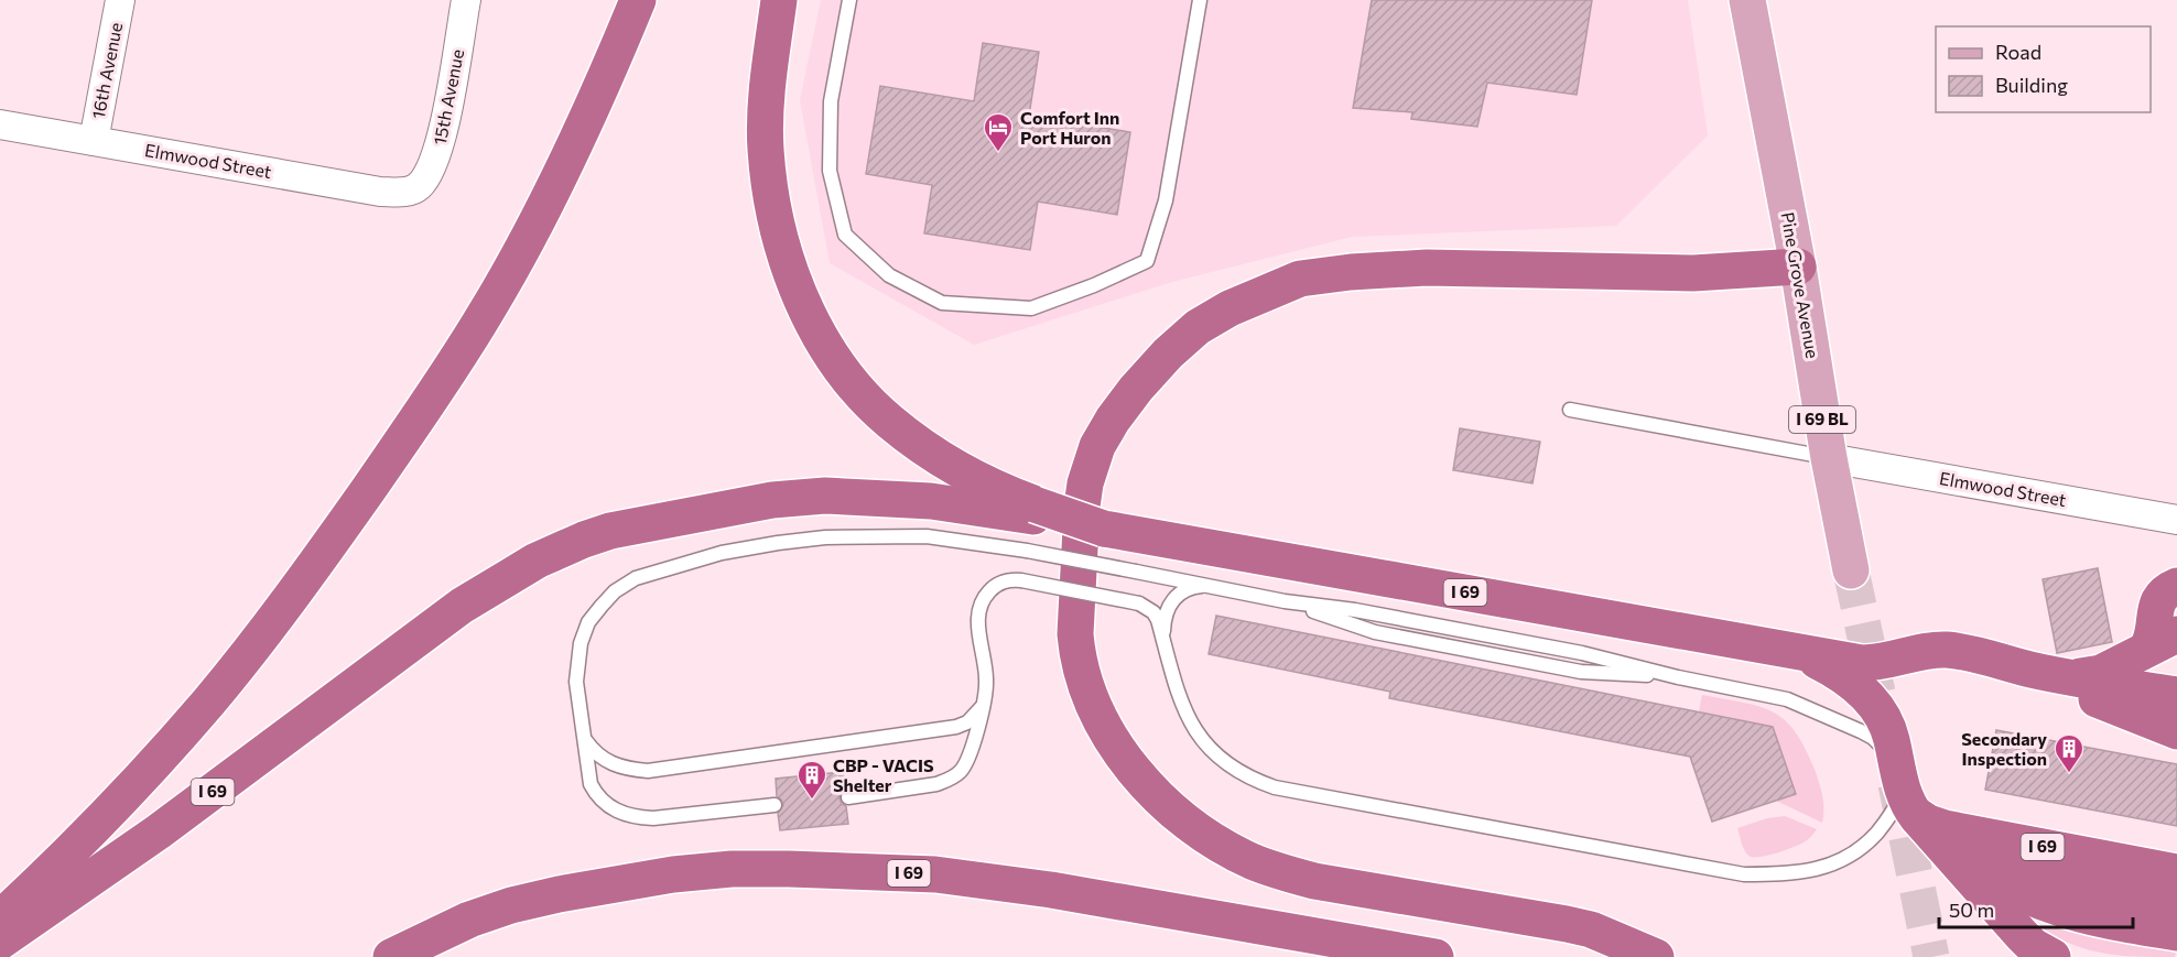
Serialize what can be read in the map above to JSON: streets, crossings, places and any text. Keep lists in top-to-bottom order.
{
  "streets": {
    "highway": ["I 69"],
    "main road": ["Pine Grove Avenue", "I 69 BL"],
    "street": ["16th Avenue", "15th Avenue", "Elmwood Street"]
  },
  "crossings": [
    ["16th Avenue", "Elmwood Street"],
    ["15th Avenue", "Elmwood Street"],
    ["Elmwood Street", "Pine Grove Avenue"]
  ],
  "places": {
    "hotel": ["Comfort Inn Port Huron"],
    "building": ["Secondary Inspection", "CBP - VACIS Shelter"]
  },
  "legend": ["Road", "Building"],
  "scale_bar": "50 m"
}
